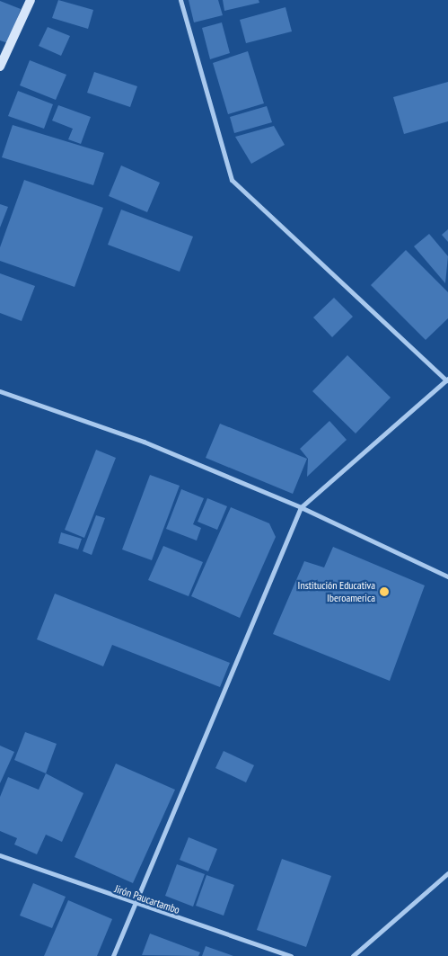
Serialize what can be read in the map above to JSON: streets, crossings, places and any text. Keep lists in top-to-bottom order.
{
  "streets": {
    "street": ["Jirón Paucartambo"]
  },
  "places": ["Institución Educativa Iberoamerica"]
}
